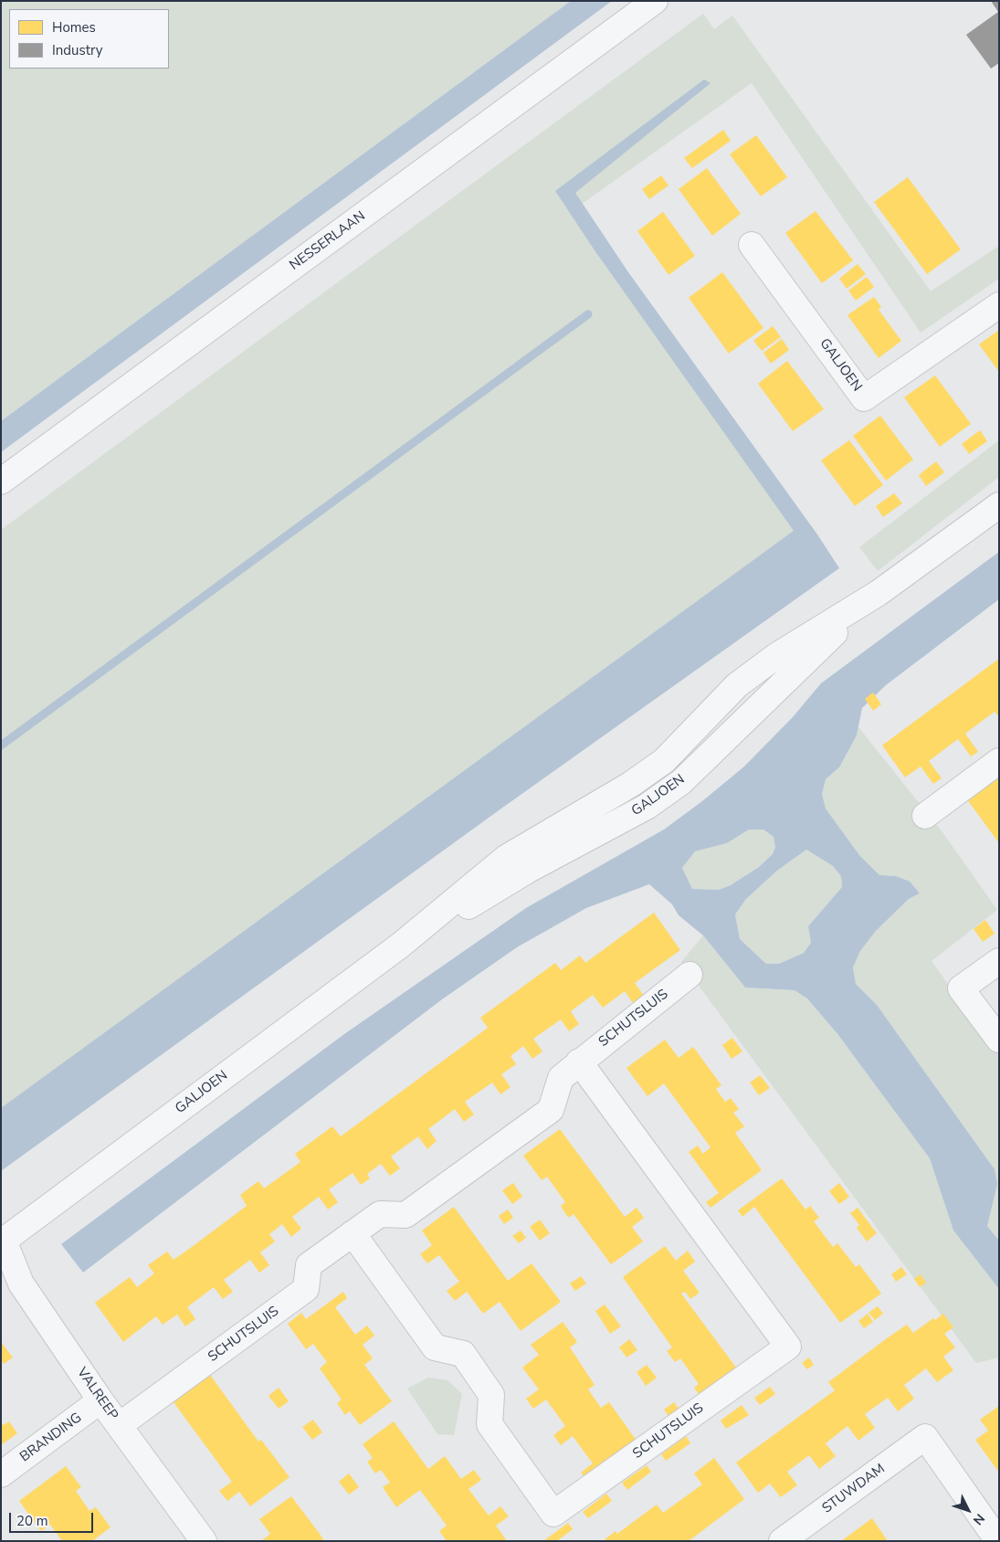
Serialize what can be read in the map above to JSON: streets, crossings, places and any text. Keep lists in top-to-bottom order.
{
  "streets": {
    "street": [
      "NESSERLAAN",
      "GALJOEN",
      "SCHUTSLUIS",
      "VALREEP",
      "BRANDING",
      "STUWDAM"
    ]
  },
  "crossings": [
    ["GALJOEN", "VALREEP"],
    ["SCHUTSLUIS", "VALREEP"],
    ["VALREEP", "BRANDING"]
  ],
  "legend": ["Homes", "Industry"],
  "scale_bar": "20 m",
  "north": "bottom right"
}
